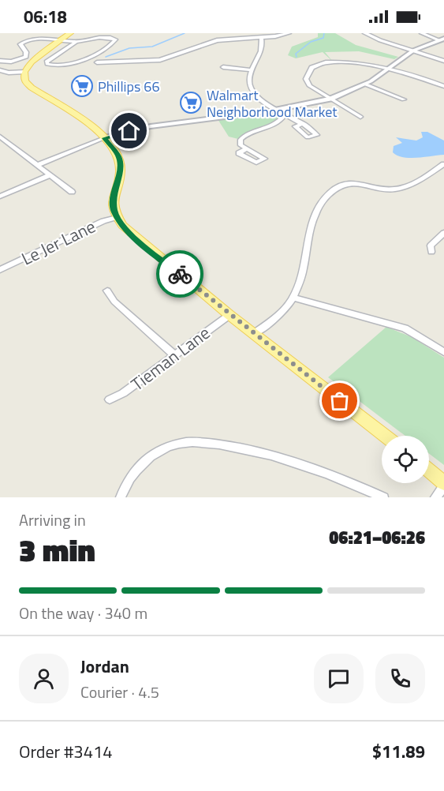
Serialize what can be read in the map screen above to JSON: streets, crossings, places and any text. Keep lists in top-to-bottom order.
{
  "streets": {
    "street": ["Le Jer Lane", "Tieman Lane"]
  },
  "places": {
    "supermarket": ["Phillips 66", "Walmart Neighborhood Market"]
  },
  "page": {
    "status": "06:18",
    "heading": ["3 min", "Arriving in", "06:21–06:26"],
    "panel": [
      "Jordan",
      "Courier · 4.5",
      "Order #3414",
      "$11.89"
    ],
    "bar": "On the way · 340 m"
  }
}
